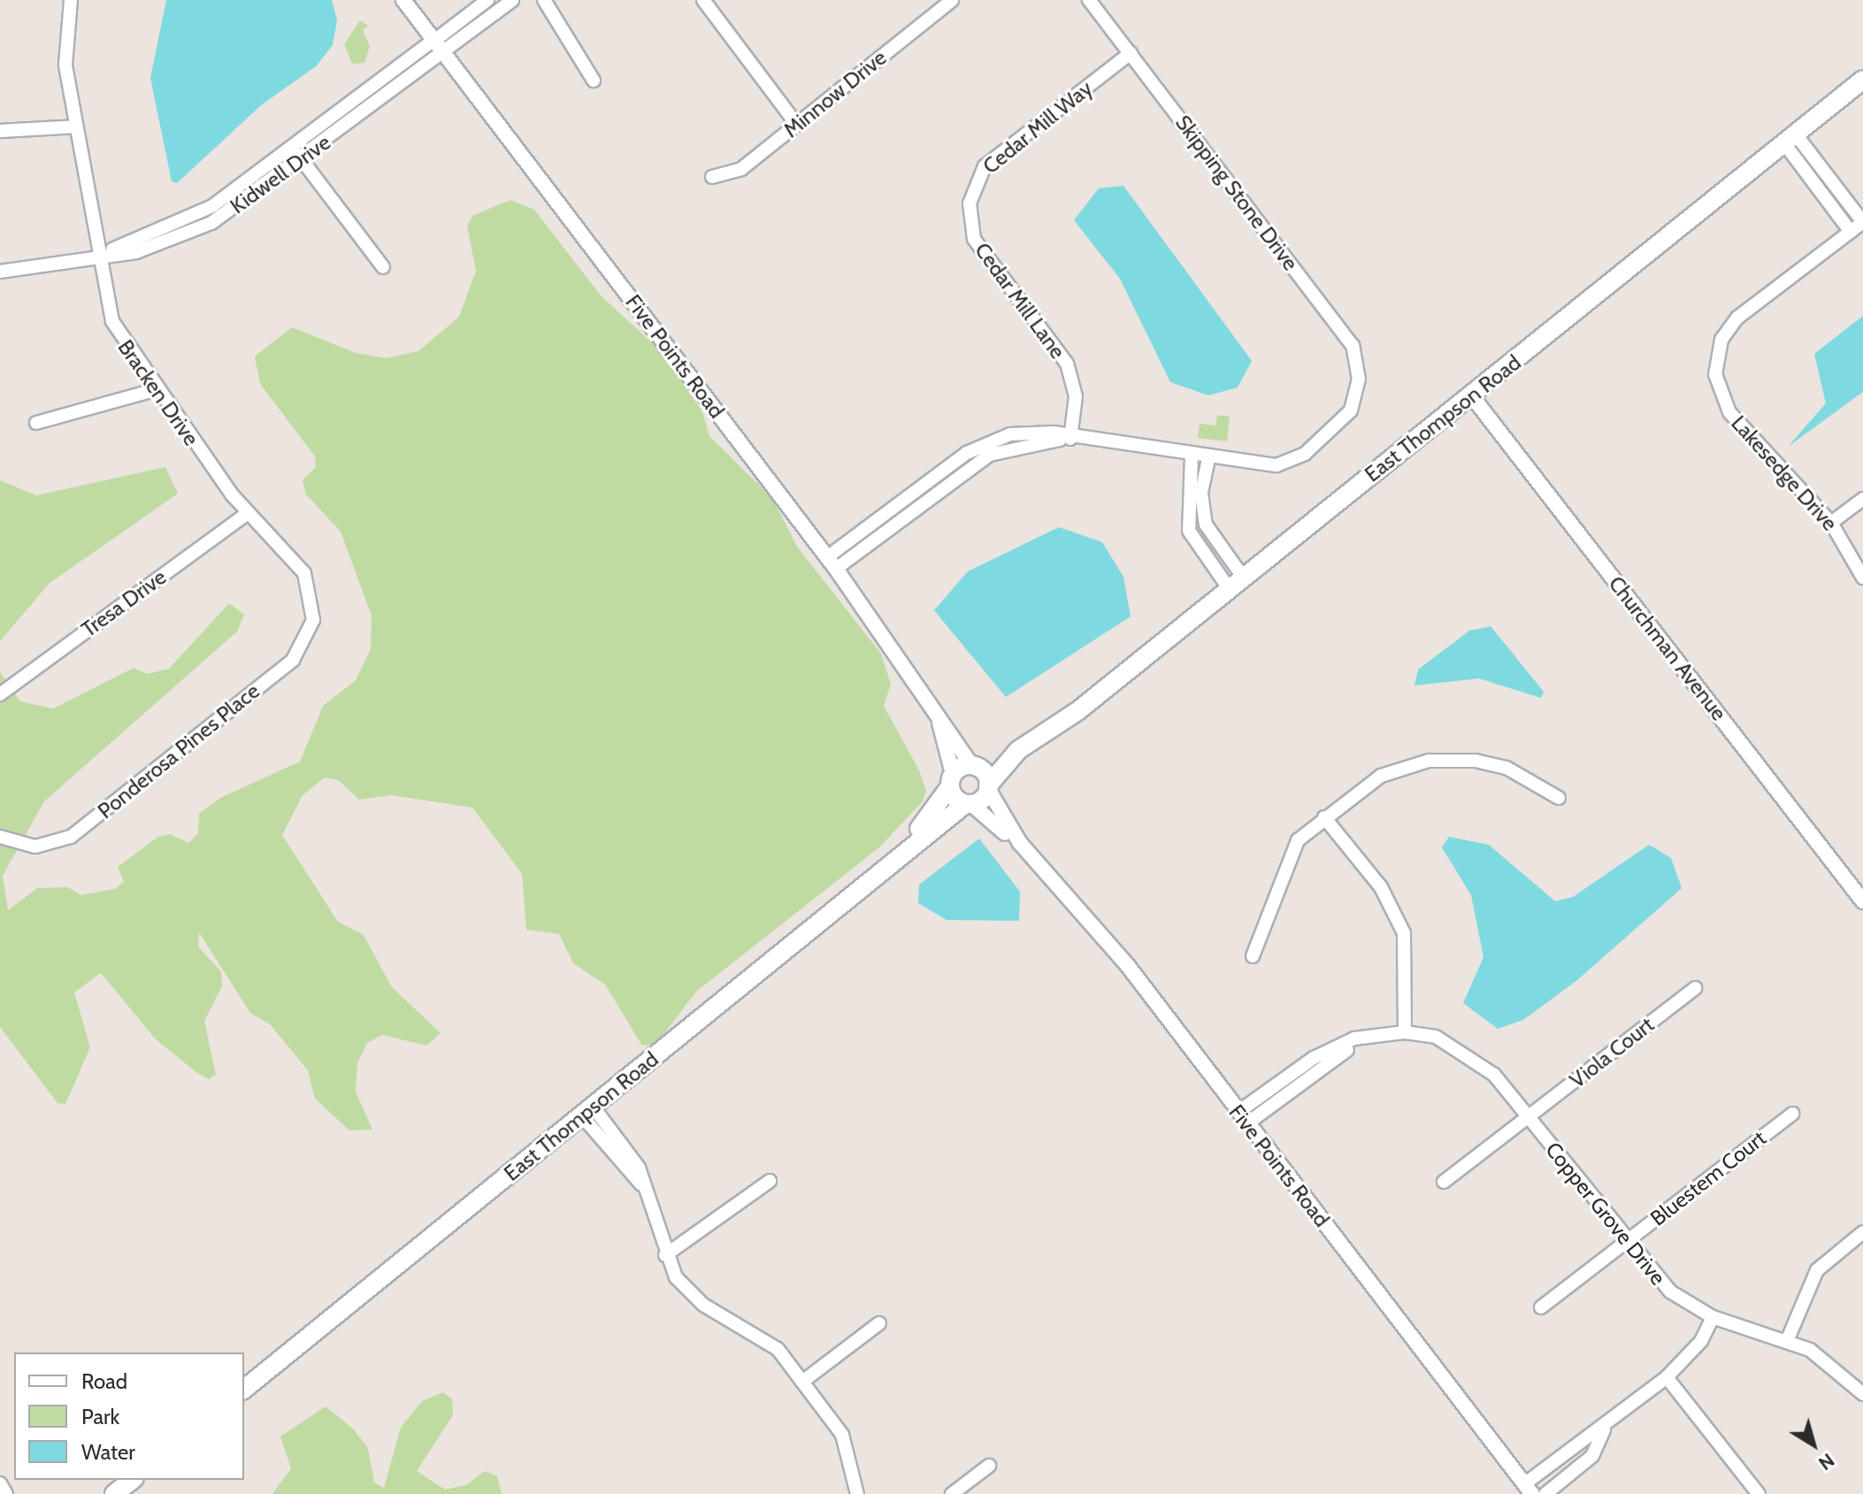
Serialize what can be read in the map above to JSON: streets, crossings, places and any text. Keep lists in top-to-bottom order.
{
  "streets": {
    "main road": ["East Thompson Road"],
    "street": [
      "Minnow Drive",
      "Cedar Mill Way",
      "Kidwell Drive",
      "Skipping Stone Drive",
      "Cedar Mill Lane",
      "Five Points Road",
      "Bracken Drive",
      "Lakesedge Drive",
      "Tresa Drive",
      "Churchman Avenue",
      "Ponderosa Pines Place",
      "Viola Court",
      "Bluestem Court",
      "Copper Grove Drive"
    ]
  },
  "crossings": [
    ["Cedar Mill Way", "Skipping Stone Drive"],
    ["Cedar Mill Way", "Cedar Mill Lane"],
    ["Kidwell Drive", "Five Points Road"],
    ["Kidwell Drive", "Bracken Drive"],
    ["Five Points Road", "East Thompson Road"],
    ["Bracken Drive", "Tresa Drive"],
    ["Bracken Drive", "Ponderosa Pines Place"],
    ["East Thompson Road", "Churchman Avenue"],
    ["Viola Court", "Copper Grove Drive"],
    ["Bluestem Court", "Copper Grove Drive"]
  ],
  "legend": ["Road", "Park", "Water"],
  "north": "bottom right"
}
